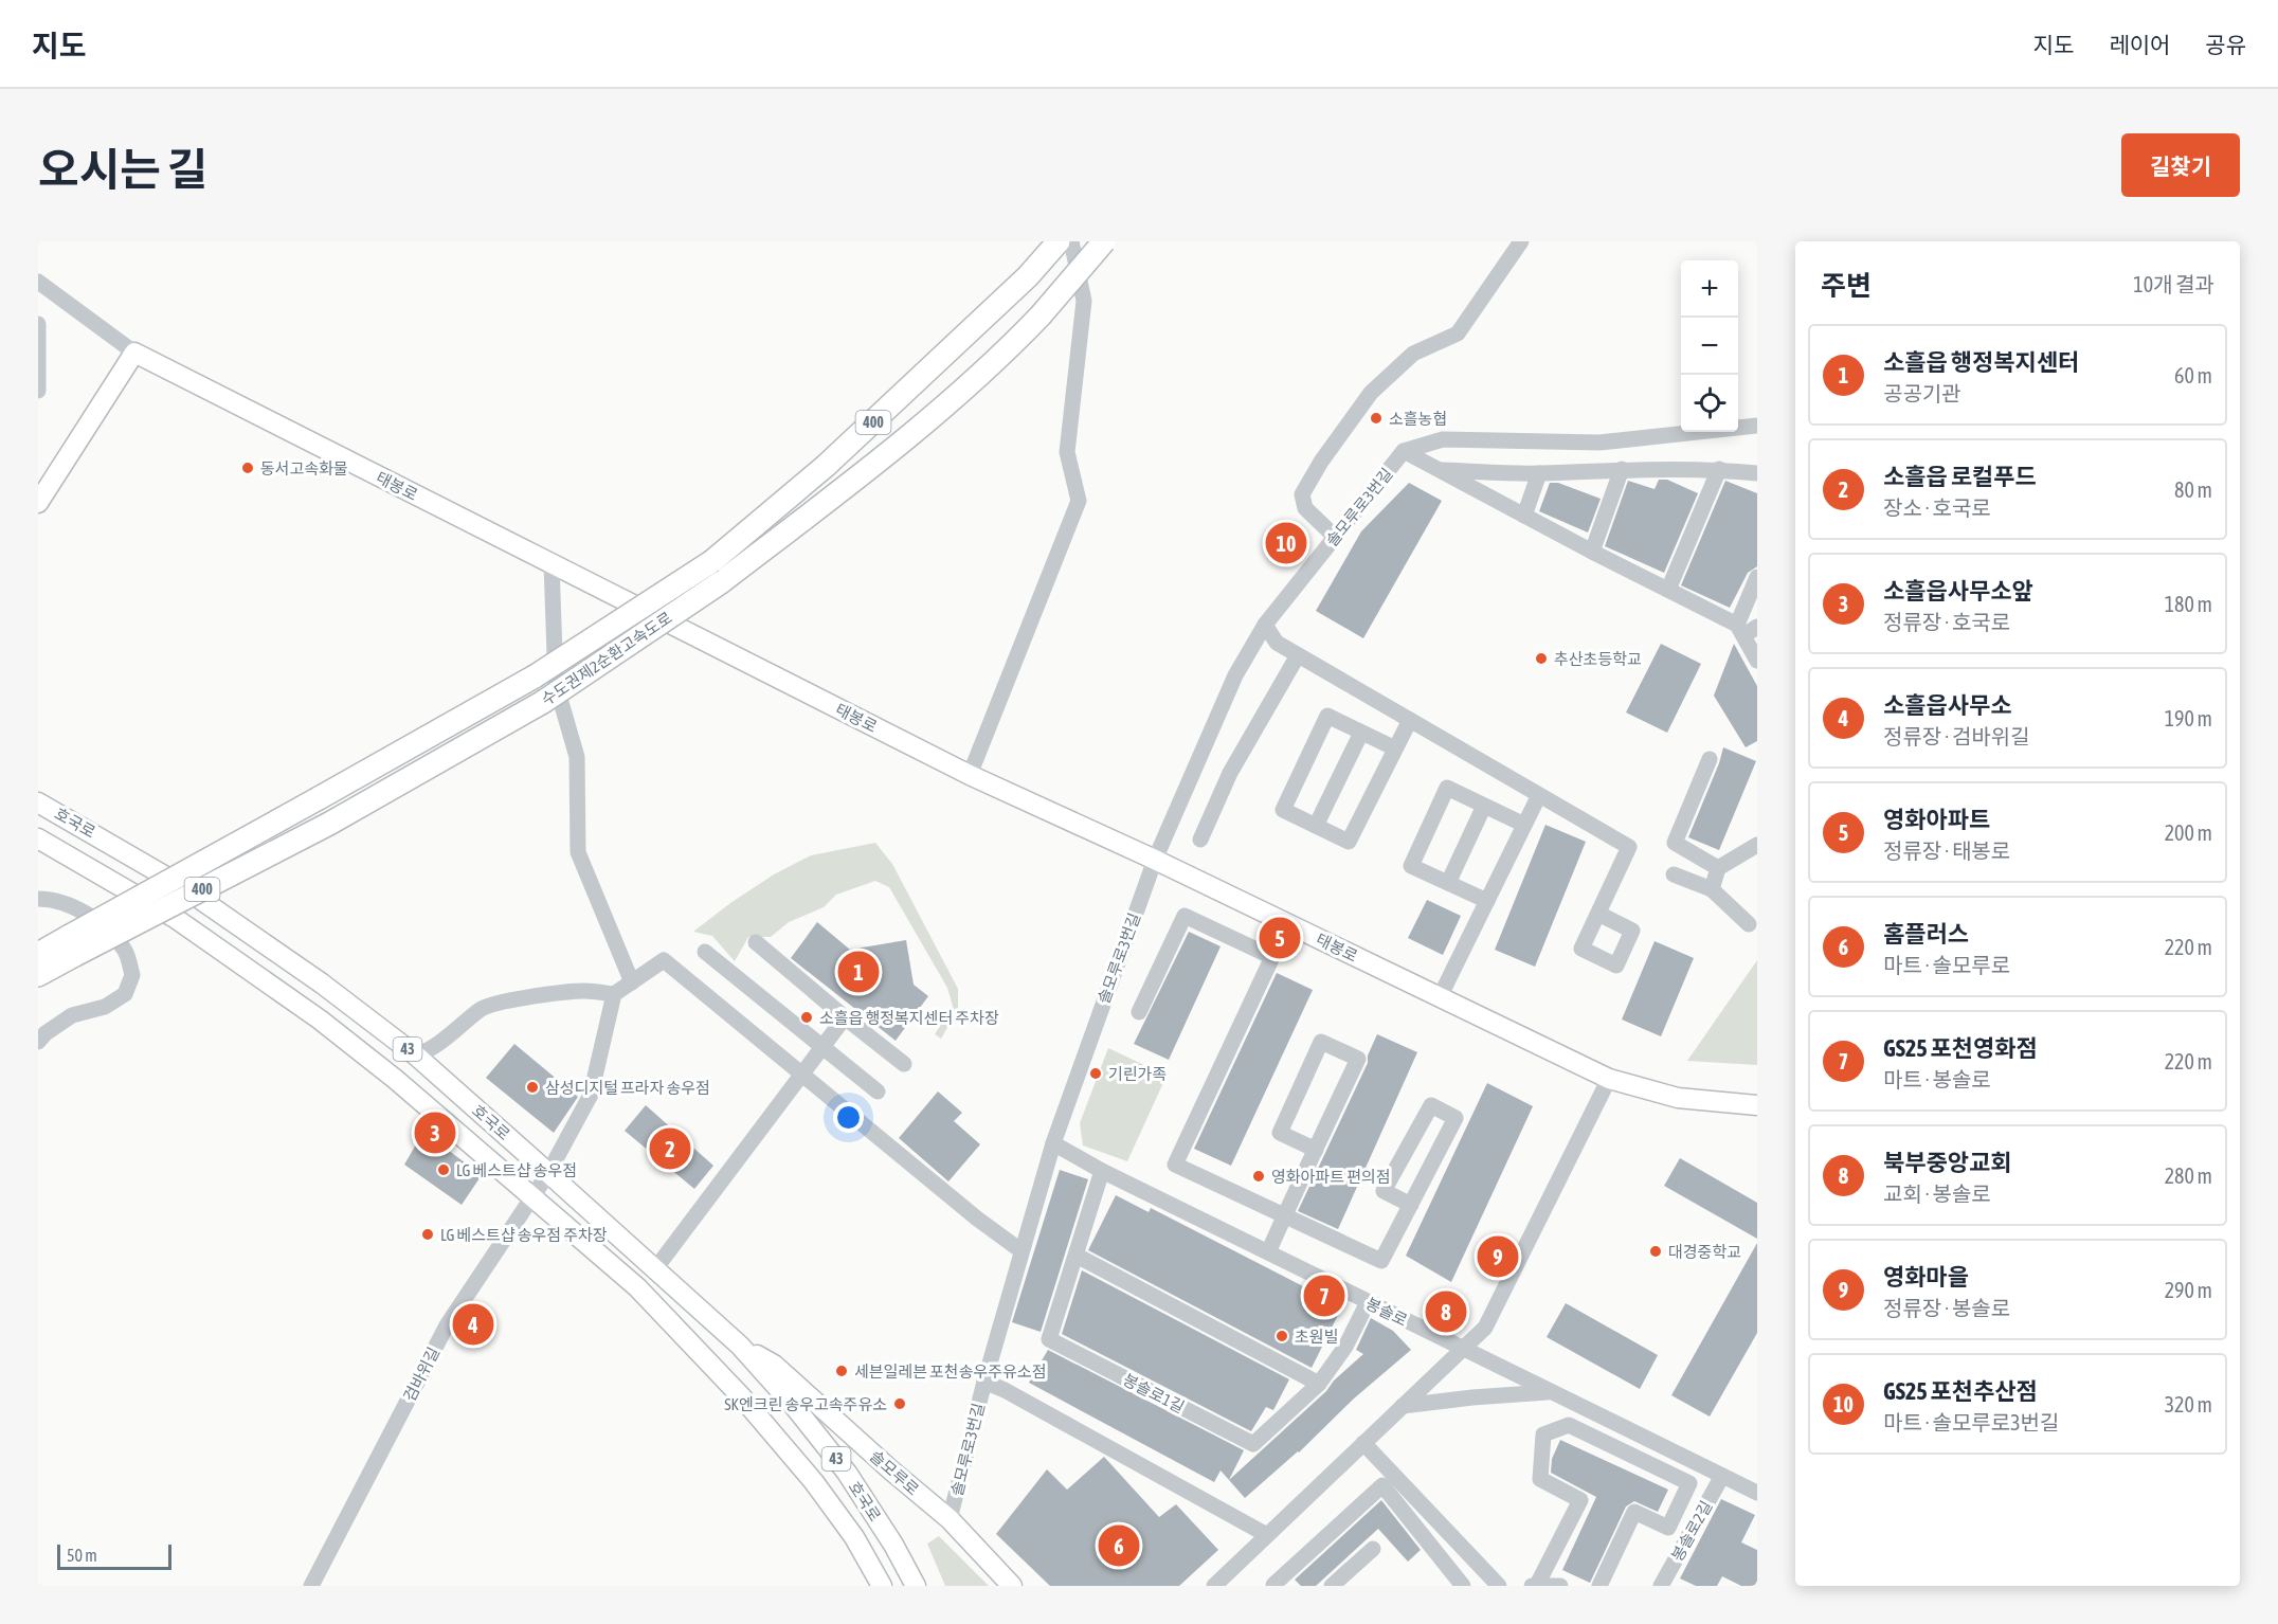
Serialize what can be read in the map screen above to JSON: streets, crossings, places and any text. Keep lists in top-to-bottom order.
{
  "streets": {
    "highway": ["400", "수도권제2순환고속도로"],
    "main road": [
      "태봉로",
      "호국로",
      "43",
      "솔모루로"
    ],
    "street": [
      "솔모루로3번길",
      "봉솔로",
      "검바위길",
      "봉솔로1길",
      "봉솔로2길"
    ]
  },
  "crossings": [
    ["태봉로", "솔모루로3번길"],
    ["솔모루로3번길", "봉솔로"],
    ["솔모루로3번길", "솔모루로"],
    ["호국로", "검바위길"],
    ["호국로", "솔모루로"],
    ["봉솔로", "봉솔로1길"],
    ["봉솔로", "봉솔로2길"]
  ],
  "places": [
    "소흘농협",
    "동서고속화물",
    "추산초등학교",
    "소흘읍 행정복지센터 주차장",
    "기린가족",
    "삼성디지털 프라자 송우점",
    "LG 베스트샵 송우점",
    "영화아파트 편의점",
    "LG 베스트샵 송우점 주차장",
    "대경중학교",
    "초원빌",
    "세븐일레븐 포천송우주유소점",
    "SK엔크린 송우고속주유소"
  ],
  "scale_bar": "50 m",
  "page": {
    "header": "지도",
    "nav": ["지도", "레이어", "공유"],
    "title": "오시는 길",
    "buttons": "길찾기",
    "heading": ["주변", "10개 결과"],
    "map_buttons": ["+", "−"],
    "list": [
      {
        "mark": "1",
        "name": "소흘읍 행정복지센터",
        "note": "공공기관",
        "value": "60 m"
      },
      {
        "mark": "2",
        "name": "소흘읍 로컬푸드",
        "note": "장소 · 호국로",
        "value": "80 m"
      },
      {
        "mark": "3",
        "name": "소흘읍사무소앞",
        "note": "정류장 · 호국로",
        "value": "180 m"
      },
      {
        "mark": "4",
        "name": "소흘읍사무소",
        "note": "정류장 · 검바위길",
        "value": "190 m"
      },
      {
        "mark": "5",
        "name": "영화아파트",
        "note": "정류장 · 태봉로",
        "value": "200 m"
      },
      {
        "mark": "6",
        "name": "홈플러스",
        "note": "마트 · 솔모루로",
        "value": "220 m"
      },
      {
        "mark": "7",
        "name": "GS25 포천영화점",
        "note": "마트 · 봉솔로",
        "value": "220 m"
      },
      {
        "mark": "8",
        "name": "북부중앙교회",
        "note": "교회 · 봉솔로",
        "value": "280 m"
      },
      {
        "mark": "9",
        "name": "영화마을",
        "note": "정류장 · 봉솔로",
        "value": "290 m"
      },
      {
        "mark": "10",
        "name": "GS25 포천추산점",
        "note": "마트 · 솔모루로3번길",
        "value": "320 m"
      }
    ],
    "pins": [
      "10",
      "5",
      "1",
      "3",
      "2",
      "9",
      "7",
      "8",
      "4",
      "6"
    ],
    "scale": "50 m"
  }
}
